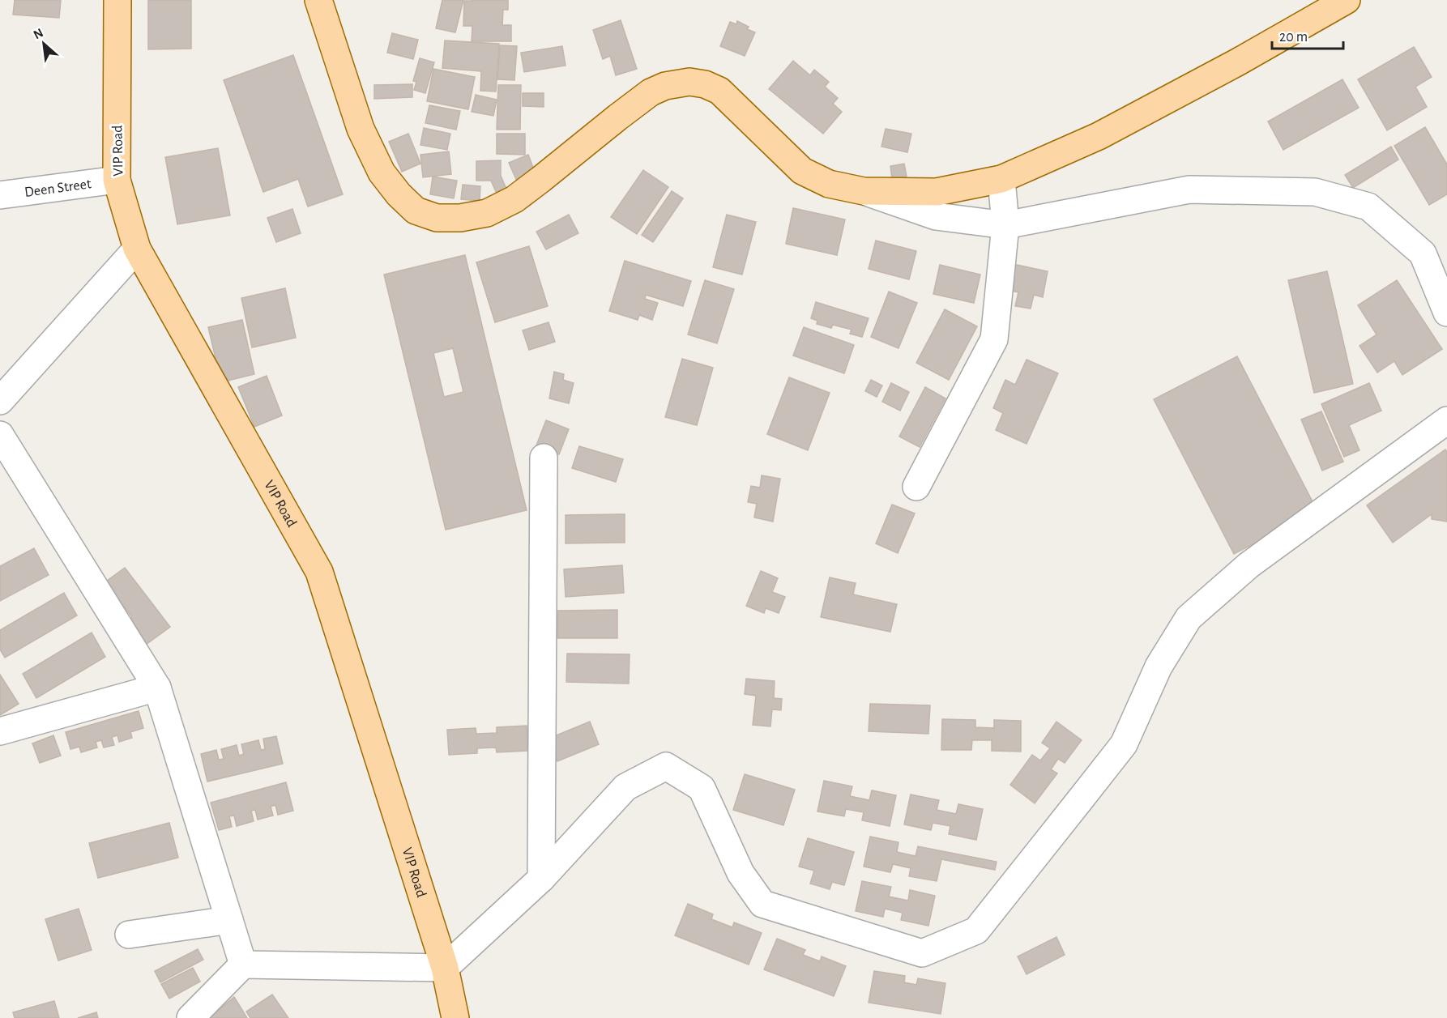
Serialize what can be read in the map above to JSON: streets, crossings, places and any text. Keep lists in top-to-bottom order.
{
  "streets": {
    "main road": ["VIP Road"],
    "street": ["Deen Street"]
  },
  "crossings": [
    ["VIP Road", "Deen Street"]
  ],
  "scale_bar": "20 m",
  "north": "top left"
}
